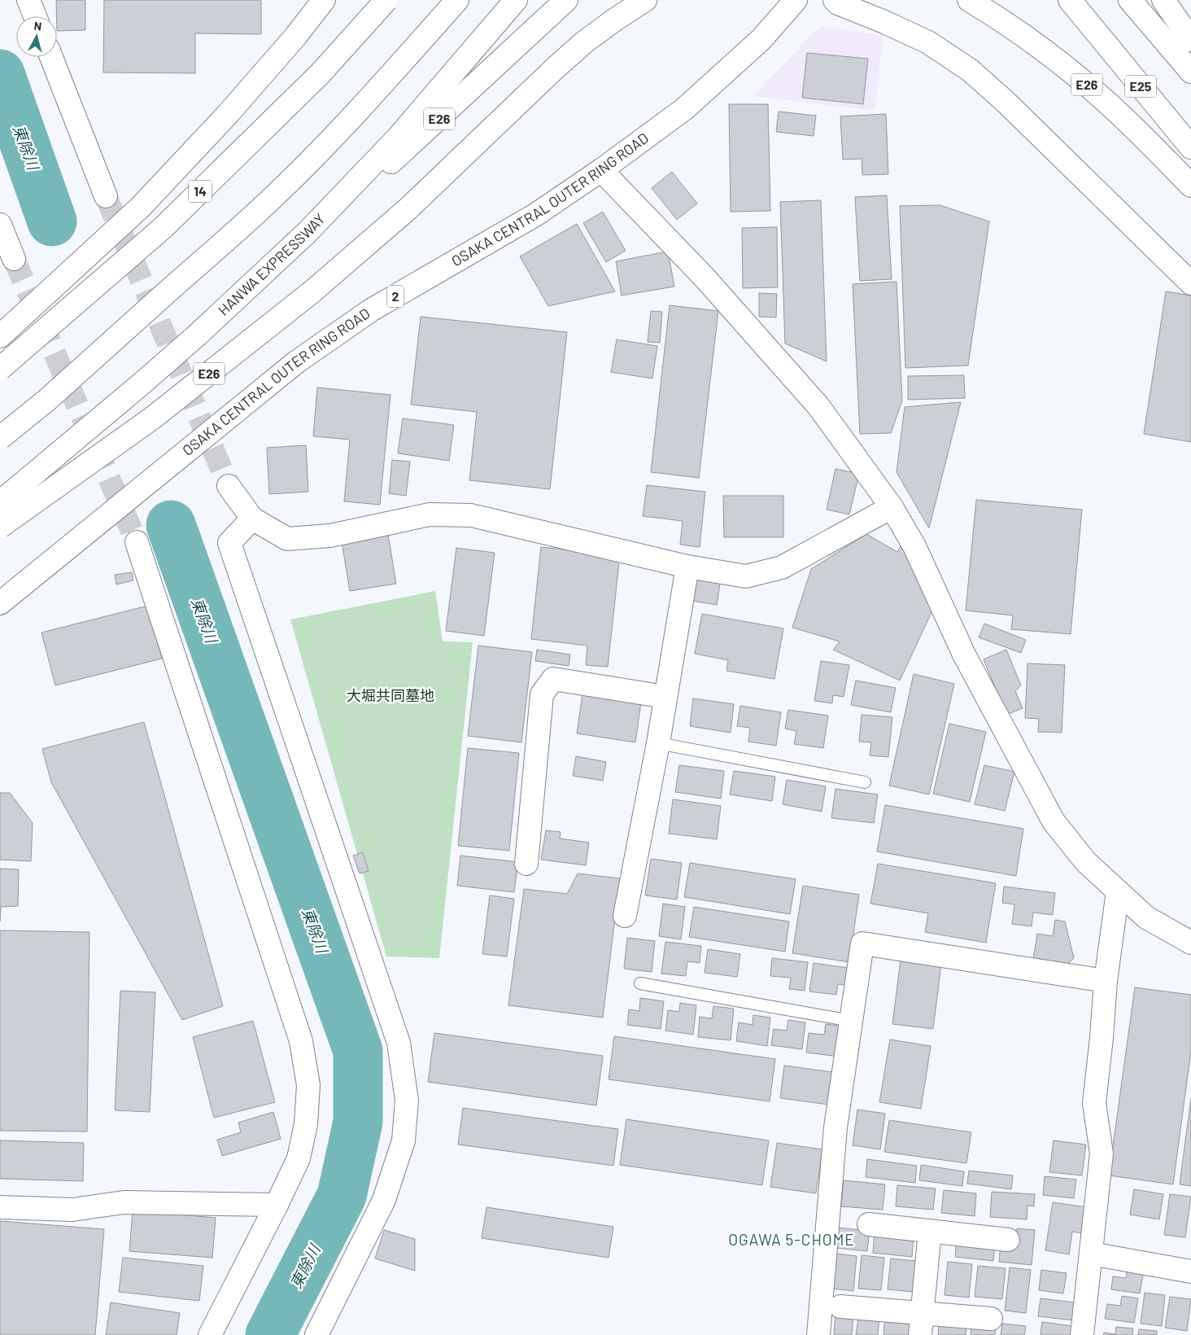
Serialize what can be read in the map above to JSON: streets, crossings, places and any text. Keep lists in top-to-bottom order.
{
  "streets": {
    "main road": [
      "E26",
      "E25",
      "14",
      "OSAKA CENTRAL OUTER RING ROAD",
      "HANWA EXPRESSWAY",
      "2"
    ]
  },
  "crossings": [
    ["E26", "HANWA EXPRESSWAY"]
  ],
  "districts": ["OGAWA 5-CHOME"],
  "water": ["東除川"],
  "parks": ["大堀共同墓地"],
  "north": "top"
}
